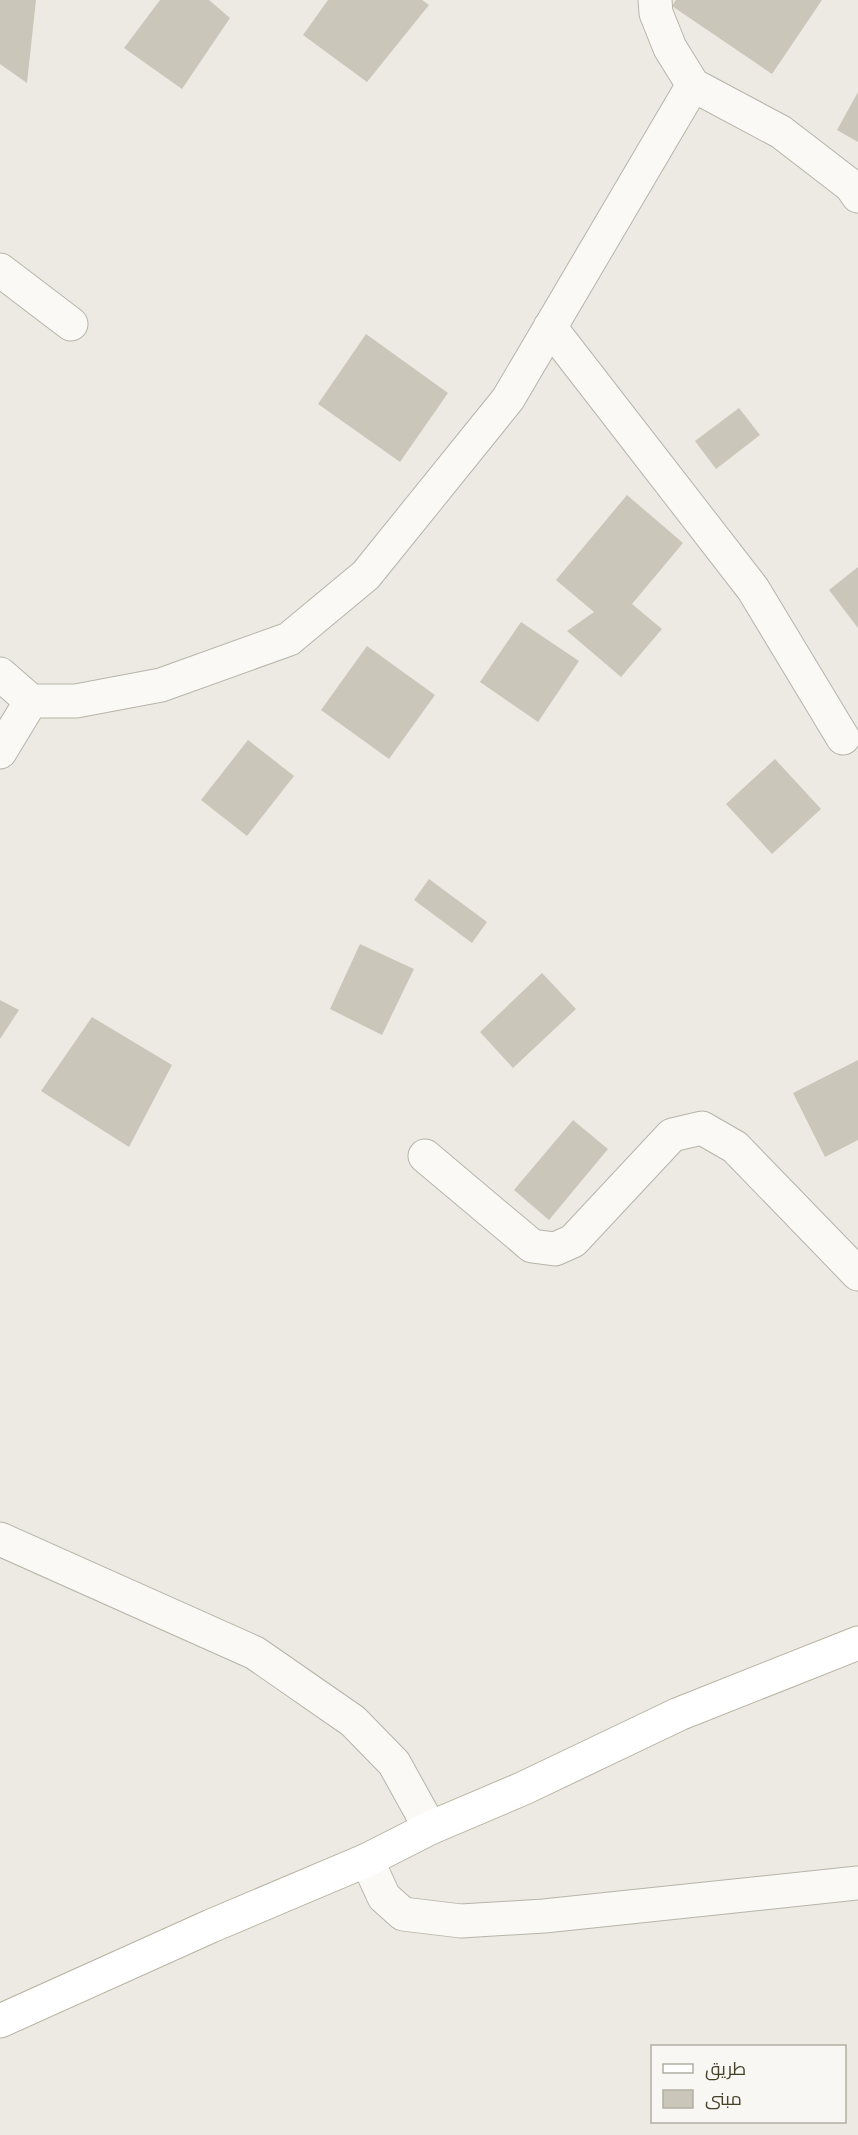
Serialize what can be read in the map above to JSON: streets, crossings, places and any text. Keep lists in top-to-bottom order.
{
  "legend": ["طريق", "مبنى"]
}
